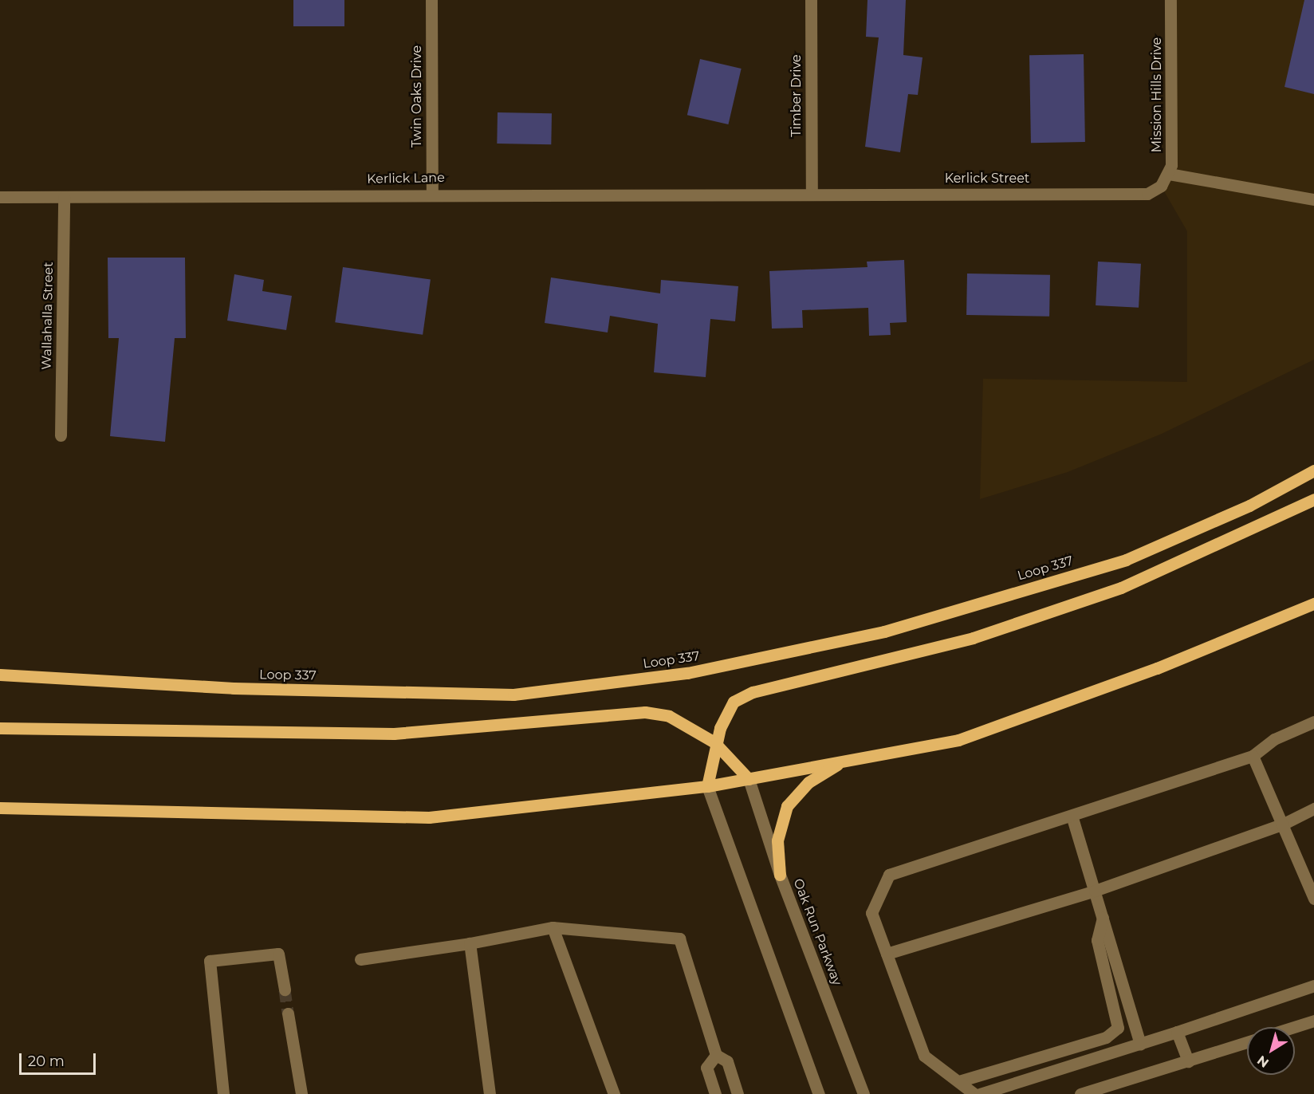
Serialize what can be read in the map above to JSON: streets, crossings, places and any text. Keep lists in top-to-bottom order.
{
  "streets": {
    "main road": ["Loop 337"],
    "street": [
      "Mission Hills Drive",
      "Timber Drive",
      "Twin Oaks Drive",
      "Kerlick Lane",
      "Kerlick Street",
      "Wallahalla Street",
      "Oak Run Parkway"
    ]
  },
  "crossings": [
    ["Mission Hills Drive", "Kerlick Street"],
    ["Timber Drive", "Kerlick Lane"],
    ["Timber Drive", "Kerlick Street"],
    ["Twin Oaks Drive", "Kerlick Lane"],
    ["Kerlick Lane", "Kerlick Street"],
    ["Kerlick Lane", "Wallahalla Street"]
  ],
  "scale_bar": "20 m",
  "north": "bottom left"
}
